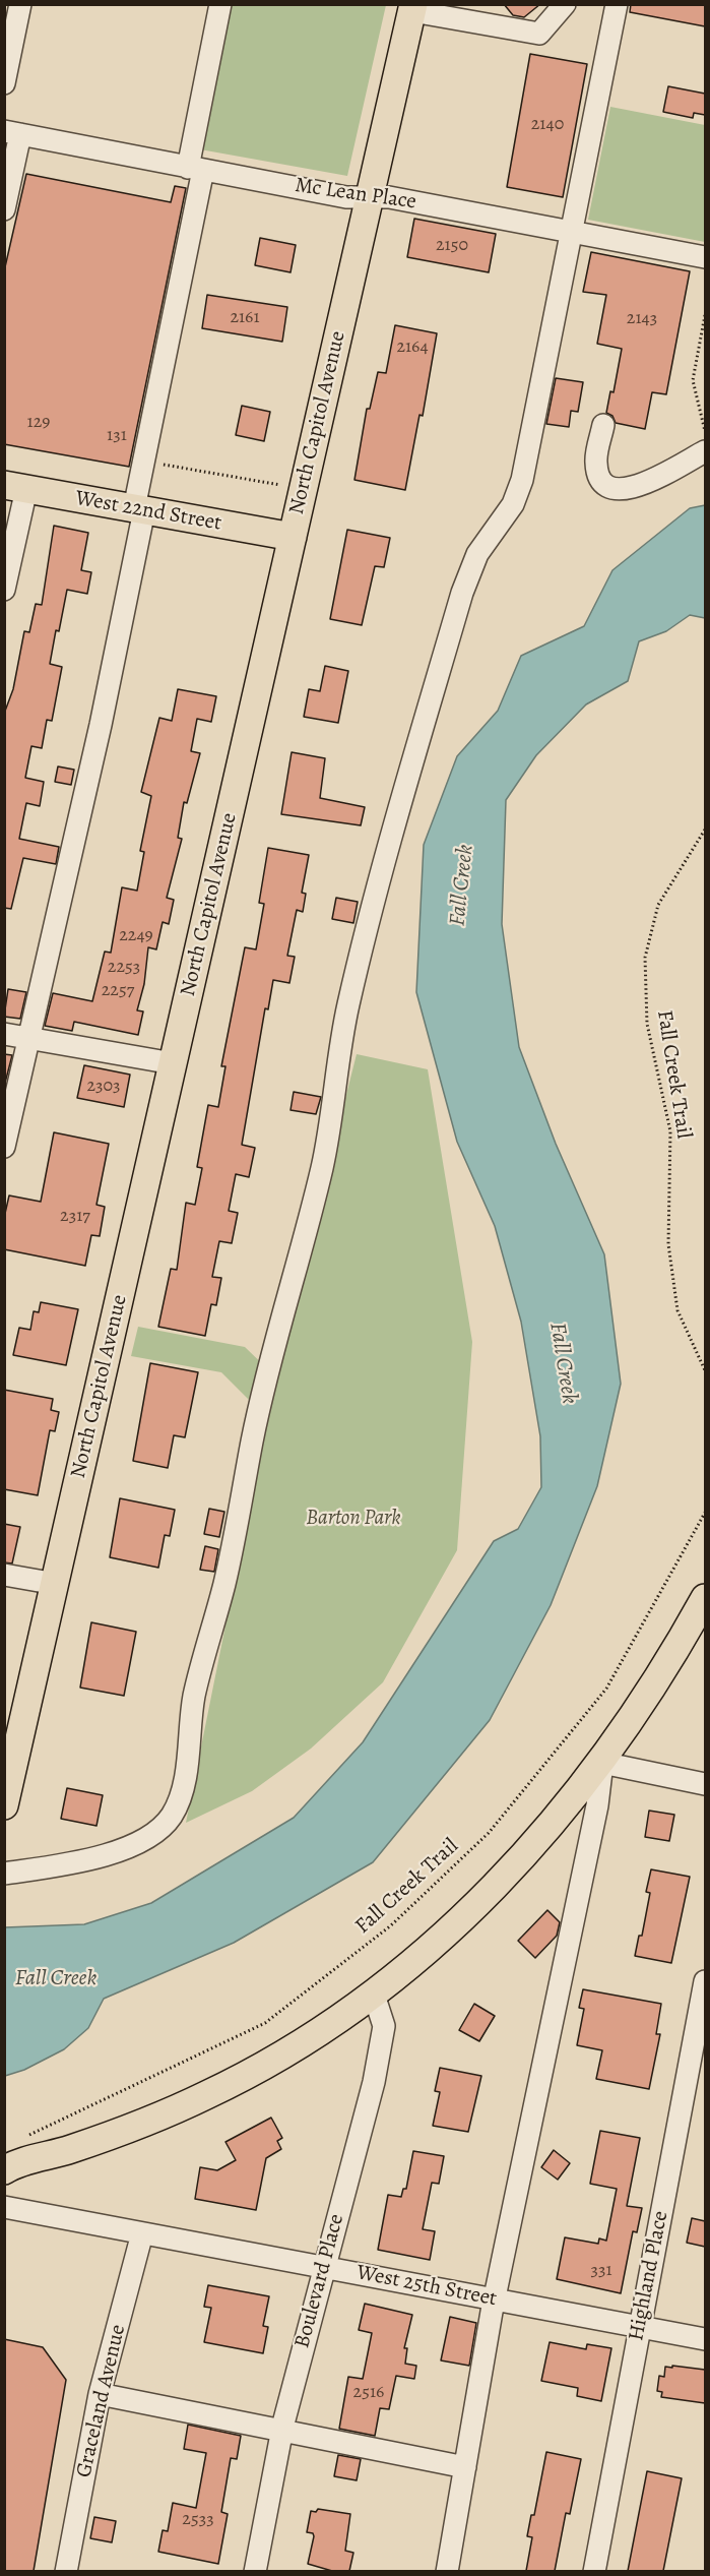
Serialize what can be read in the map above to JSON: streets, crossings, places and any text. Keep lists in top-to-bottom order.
{
  "streets": {
    "main road": ["North Capitol Avenue", "West 22nd Street"],
    "street": [
      "Mc Lean Place",
      "Highland Place",
      "Boulevard Place",
      "West 25th Street",
      "Graceland Avenue"
    ],
    "path": ["Fall Creek Trail"]
  },
  "crossings": [
    ["Mc Lean Place", "North Capitol Avenue"],
    ["North Capitol Avenue", "West 22nd Street"],
    ["Highland Place", "West 25th Street"],
    ["Boulevard Place", "West 25th Street"],
    ["West 25th Street", "Graceland Avenue"]
  ],
  "water": ["Fall Creek"],
  "parks": ["Barton Park"],
  "house_numbers": [
    "2140",
    "2150",
    "2161",
    "2143",
    "2164",
    "129",
    "131",
    "2249",
    "2253",
    "2257",
    "2303",
    "2317",
    "331",
    "2516",
    "2533"
  ]
}
